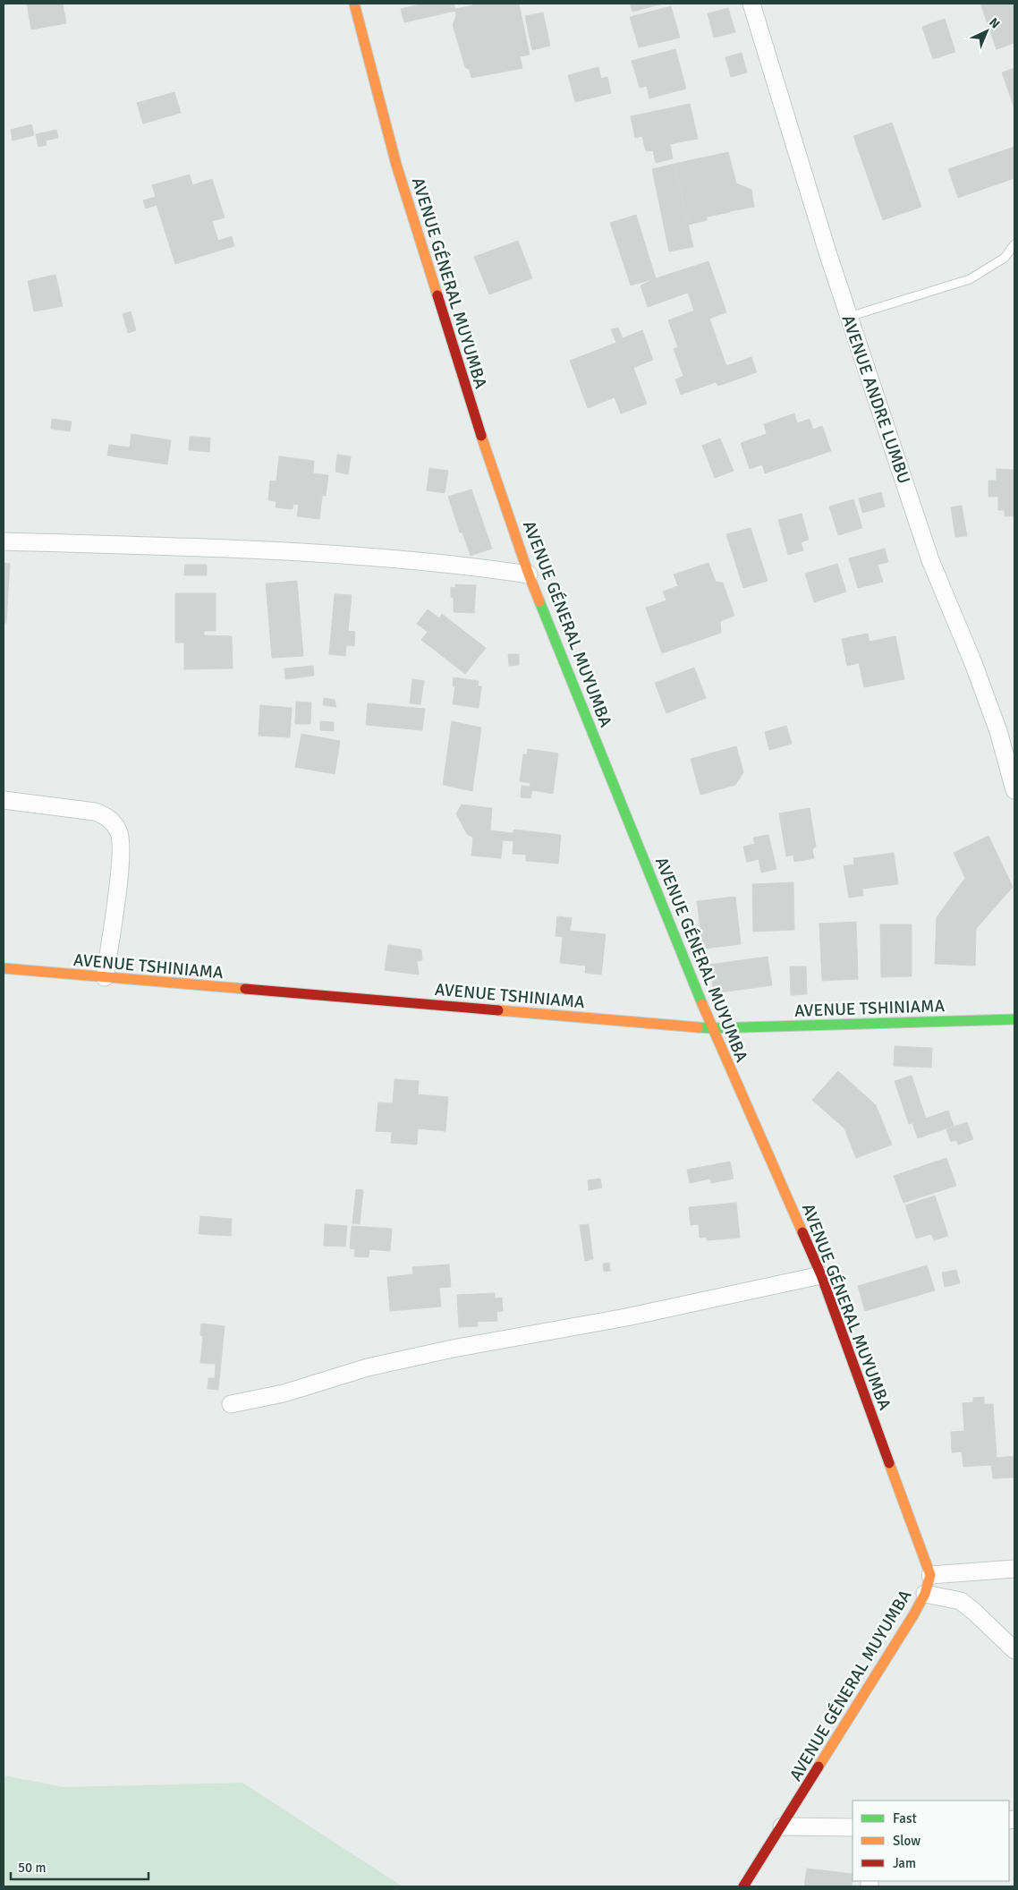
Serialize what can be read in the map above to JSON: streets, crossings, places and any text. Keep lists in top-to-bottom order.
{
  "streets": {
    "street": ["AVENUE GÉNERAL MUYUMBA", "AVENUE ANDRE LUMBU", "AVENUE TSHINIAMA"]
  },
  "crossings": [
    ["AVENUE GÉNERAL MUYUMBA", "AVENUE TSHINIAMA"]
  ],
  "legend": ["Fast", "Slow", "Jam"],
  "scale_bar": "50 m",
  "north": "top right"
}
